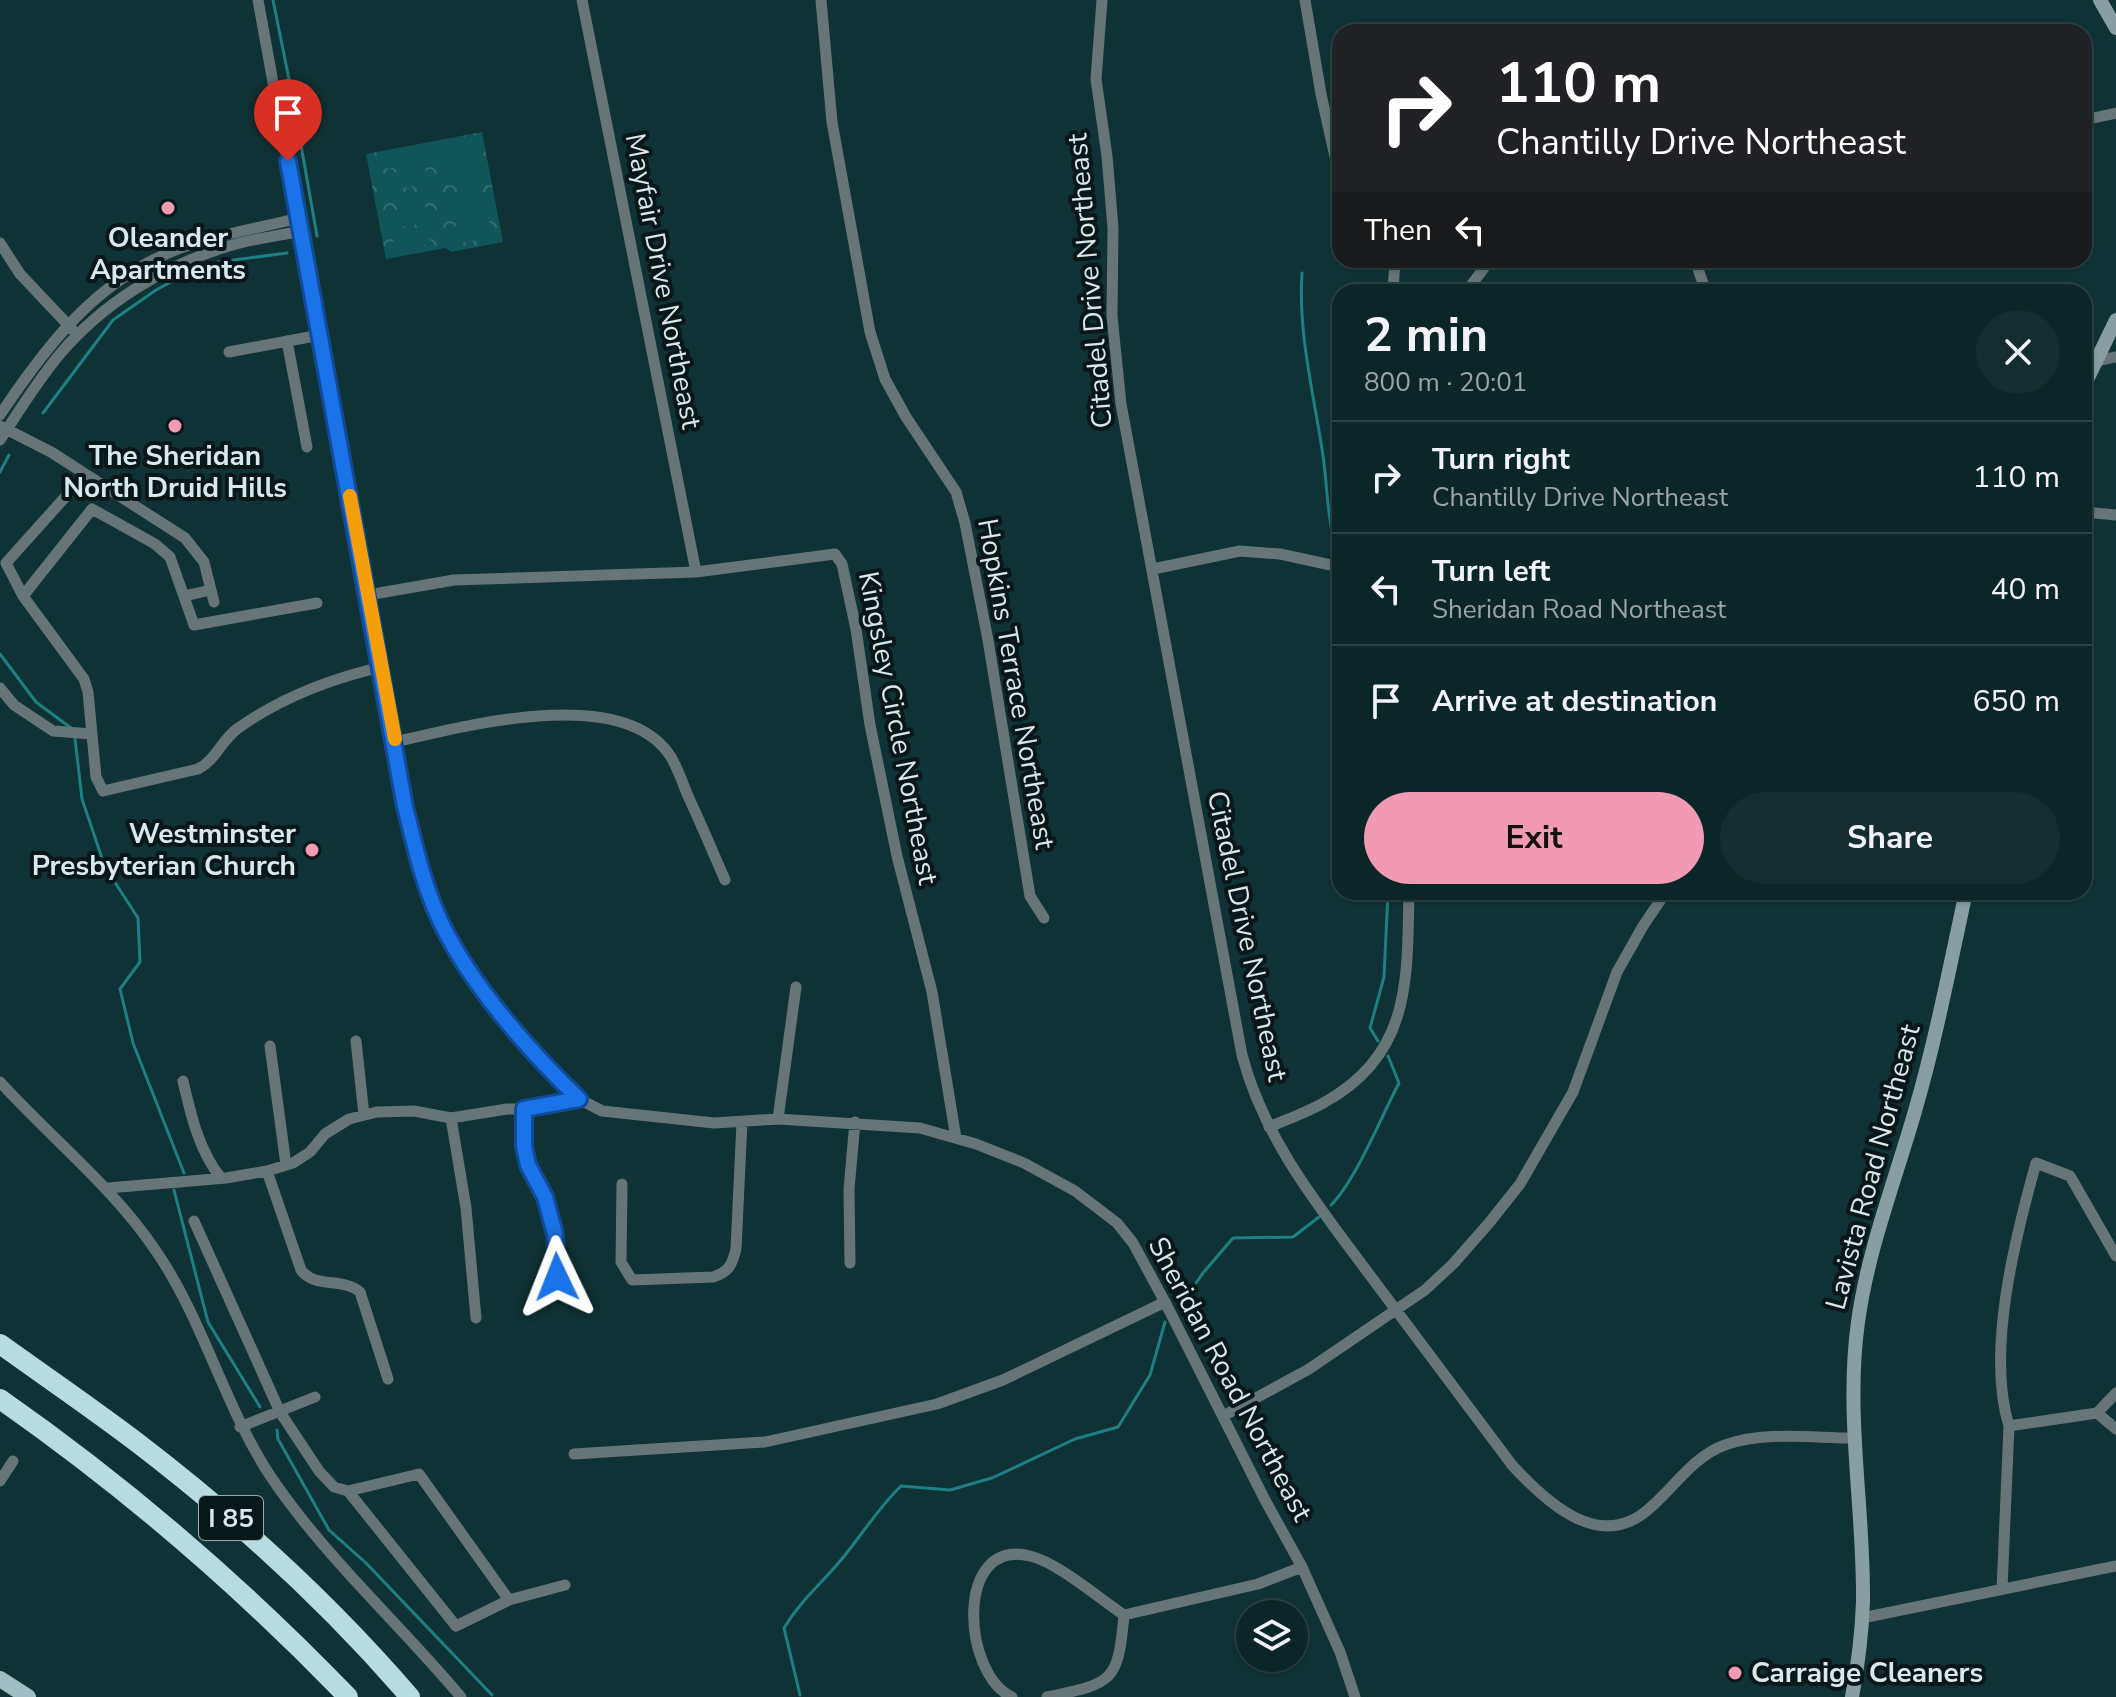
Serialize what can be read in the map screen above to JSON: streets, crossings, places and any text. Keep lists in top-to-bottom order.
{
  "streets": {
    "highway": ["I 85"],
    "main road": ["Lavista Road Northeast"],
    "street": [
      "Mayfair Drive Northeast",
      "Citadel Drive Northeast",
      "Hopkins Terrace Northeast",
      "Kingsley Circle Northeast",
      "Sheridan Road Northeast"
    ]
  },
  "crossings": [
    ["Mayfair Drive Northeast", "Kingsley Circle Northeast"],
    ["Citadel Drive Northeast", "Lavista Road Northeast"],
    ["Kingsley Circle Northeast", "Sheridan Road Northeast"]
  ],
  "places": [
    "Oleander Apartments",
    "The Sheridan North Druid Hills",
    "Westminster Presbyterian Church",
    "Carraige Cleaners"
  ],
  "page": {
    "turn": ["110 m", "Chantilly Drive Northeast"],
    "then": "Then",
    "heading": ["2 min", "800 m · 20:01"],
    "list": [
      {
        "name": "Turn right",
        "note": "Chantilly Drive Northeast",
        "value": "110 m"
      },
      {
        "name": "Turn left",
        "note": "Sheridan Road Northeast",
        "value": "40 m"
      },
      {
        "name": "Arrive at destination",
        "value": "650 m"
      }
    ],
    "buttons": ["Exit", "Share"]
  }
}
